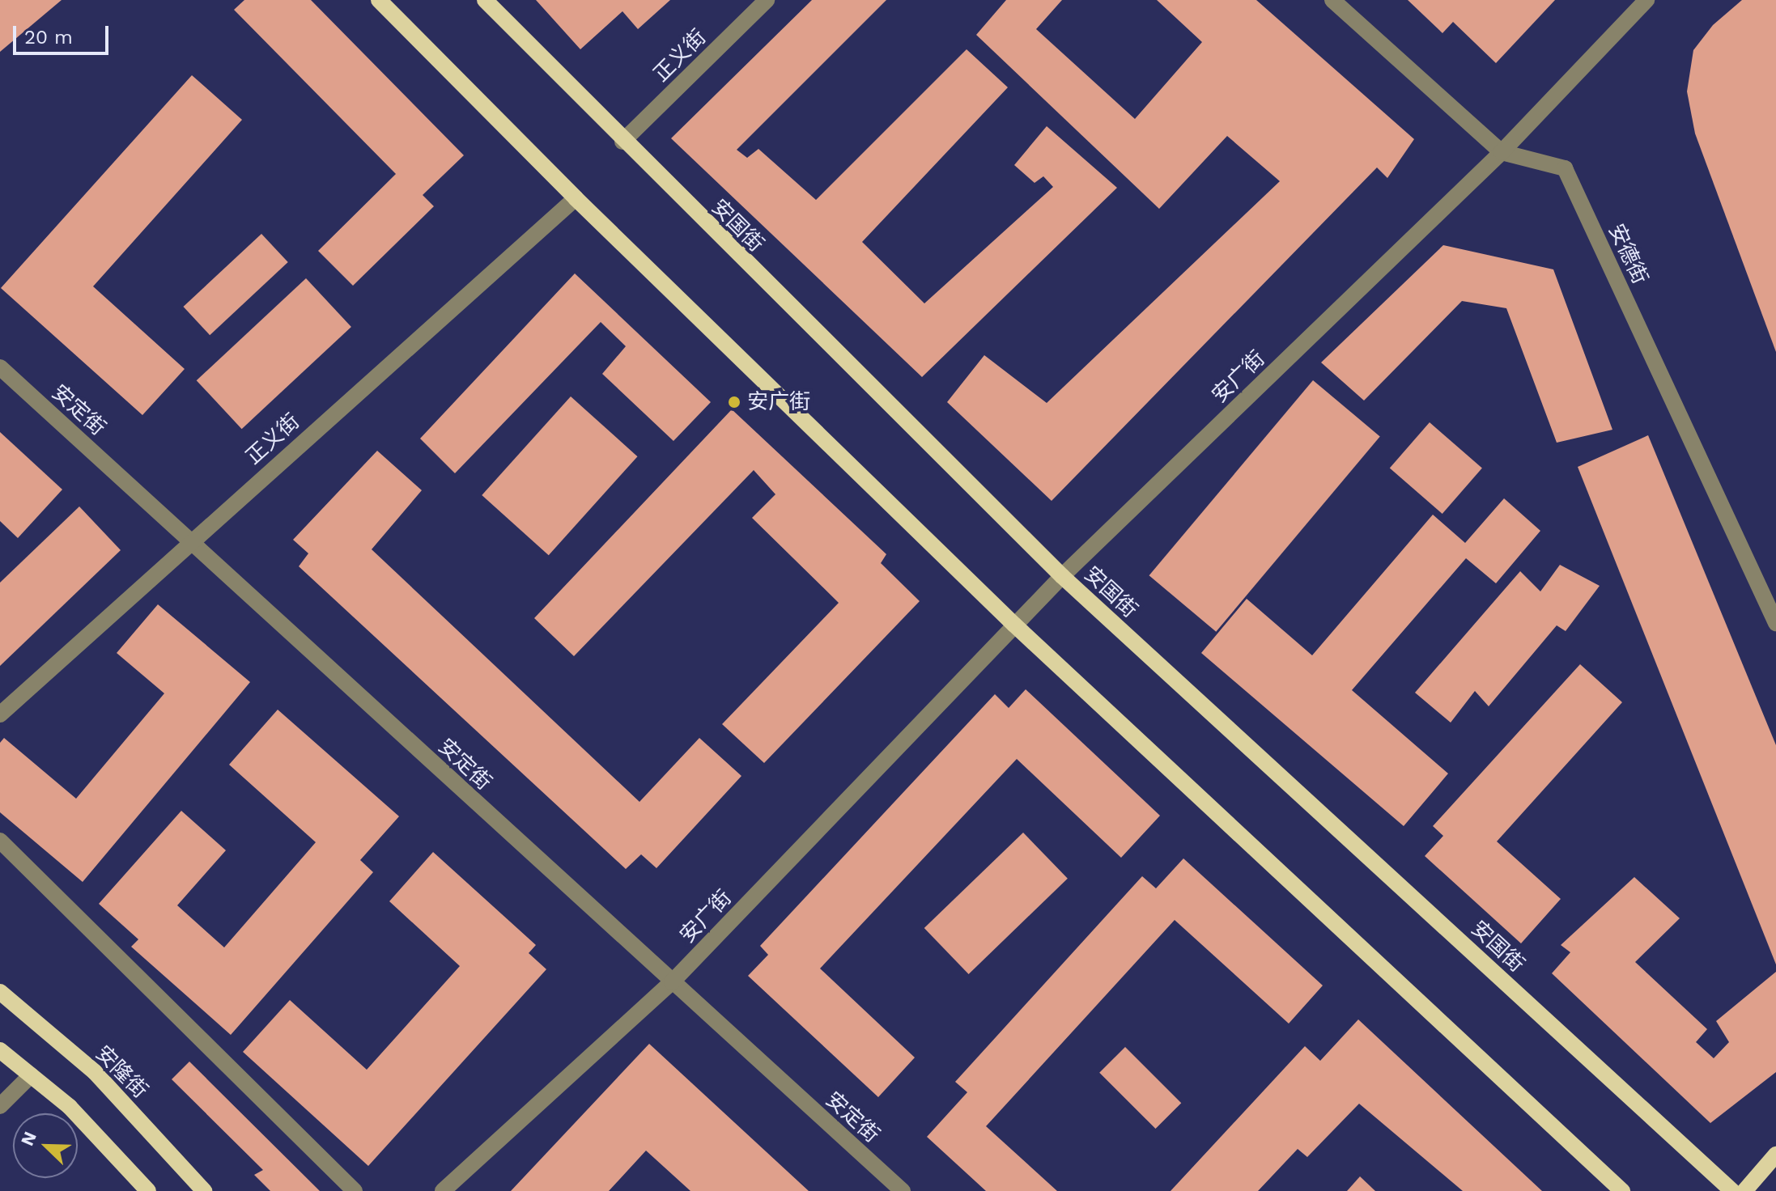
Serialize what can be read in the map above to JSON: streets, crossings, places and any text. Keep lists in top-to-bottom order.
{
  "streets": {
    "main road": ["安国街", "安隆街"],
    "street": [
      "正义街",
      "安德街",
      "安广街",
      "安定街"
    ]
  },
  "crossings": [
    ["正义街", "安国街"],
    ["正义街", "安定街"],
    ["安国街", "安广街"],
    ["安德街", "安广街"],
    ["安广街", "安定街"]
  ],
  "places": ["安广街"],
  "scale_bar": "20 m",
  "north": "top left"
}
